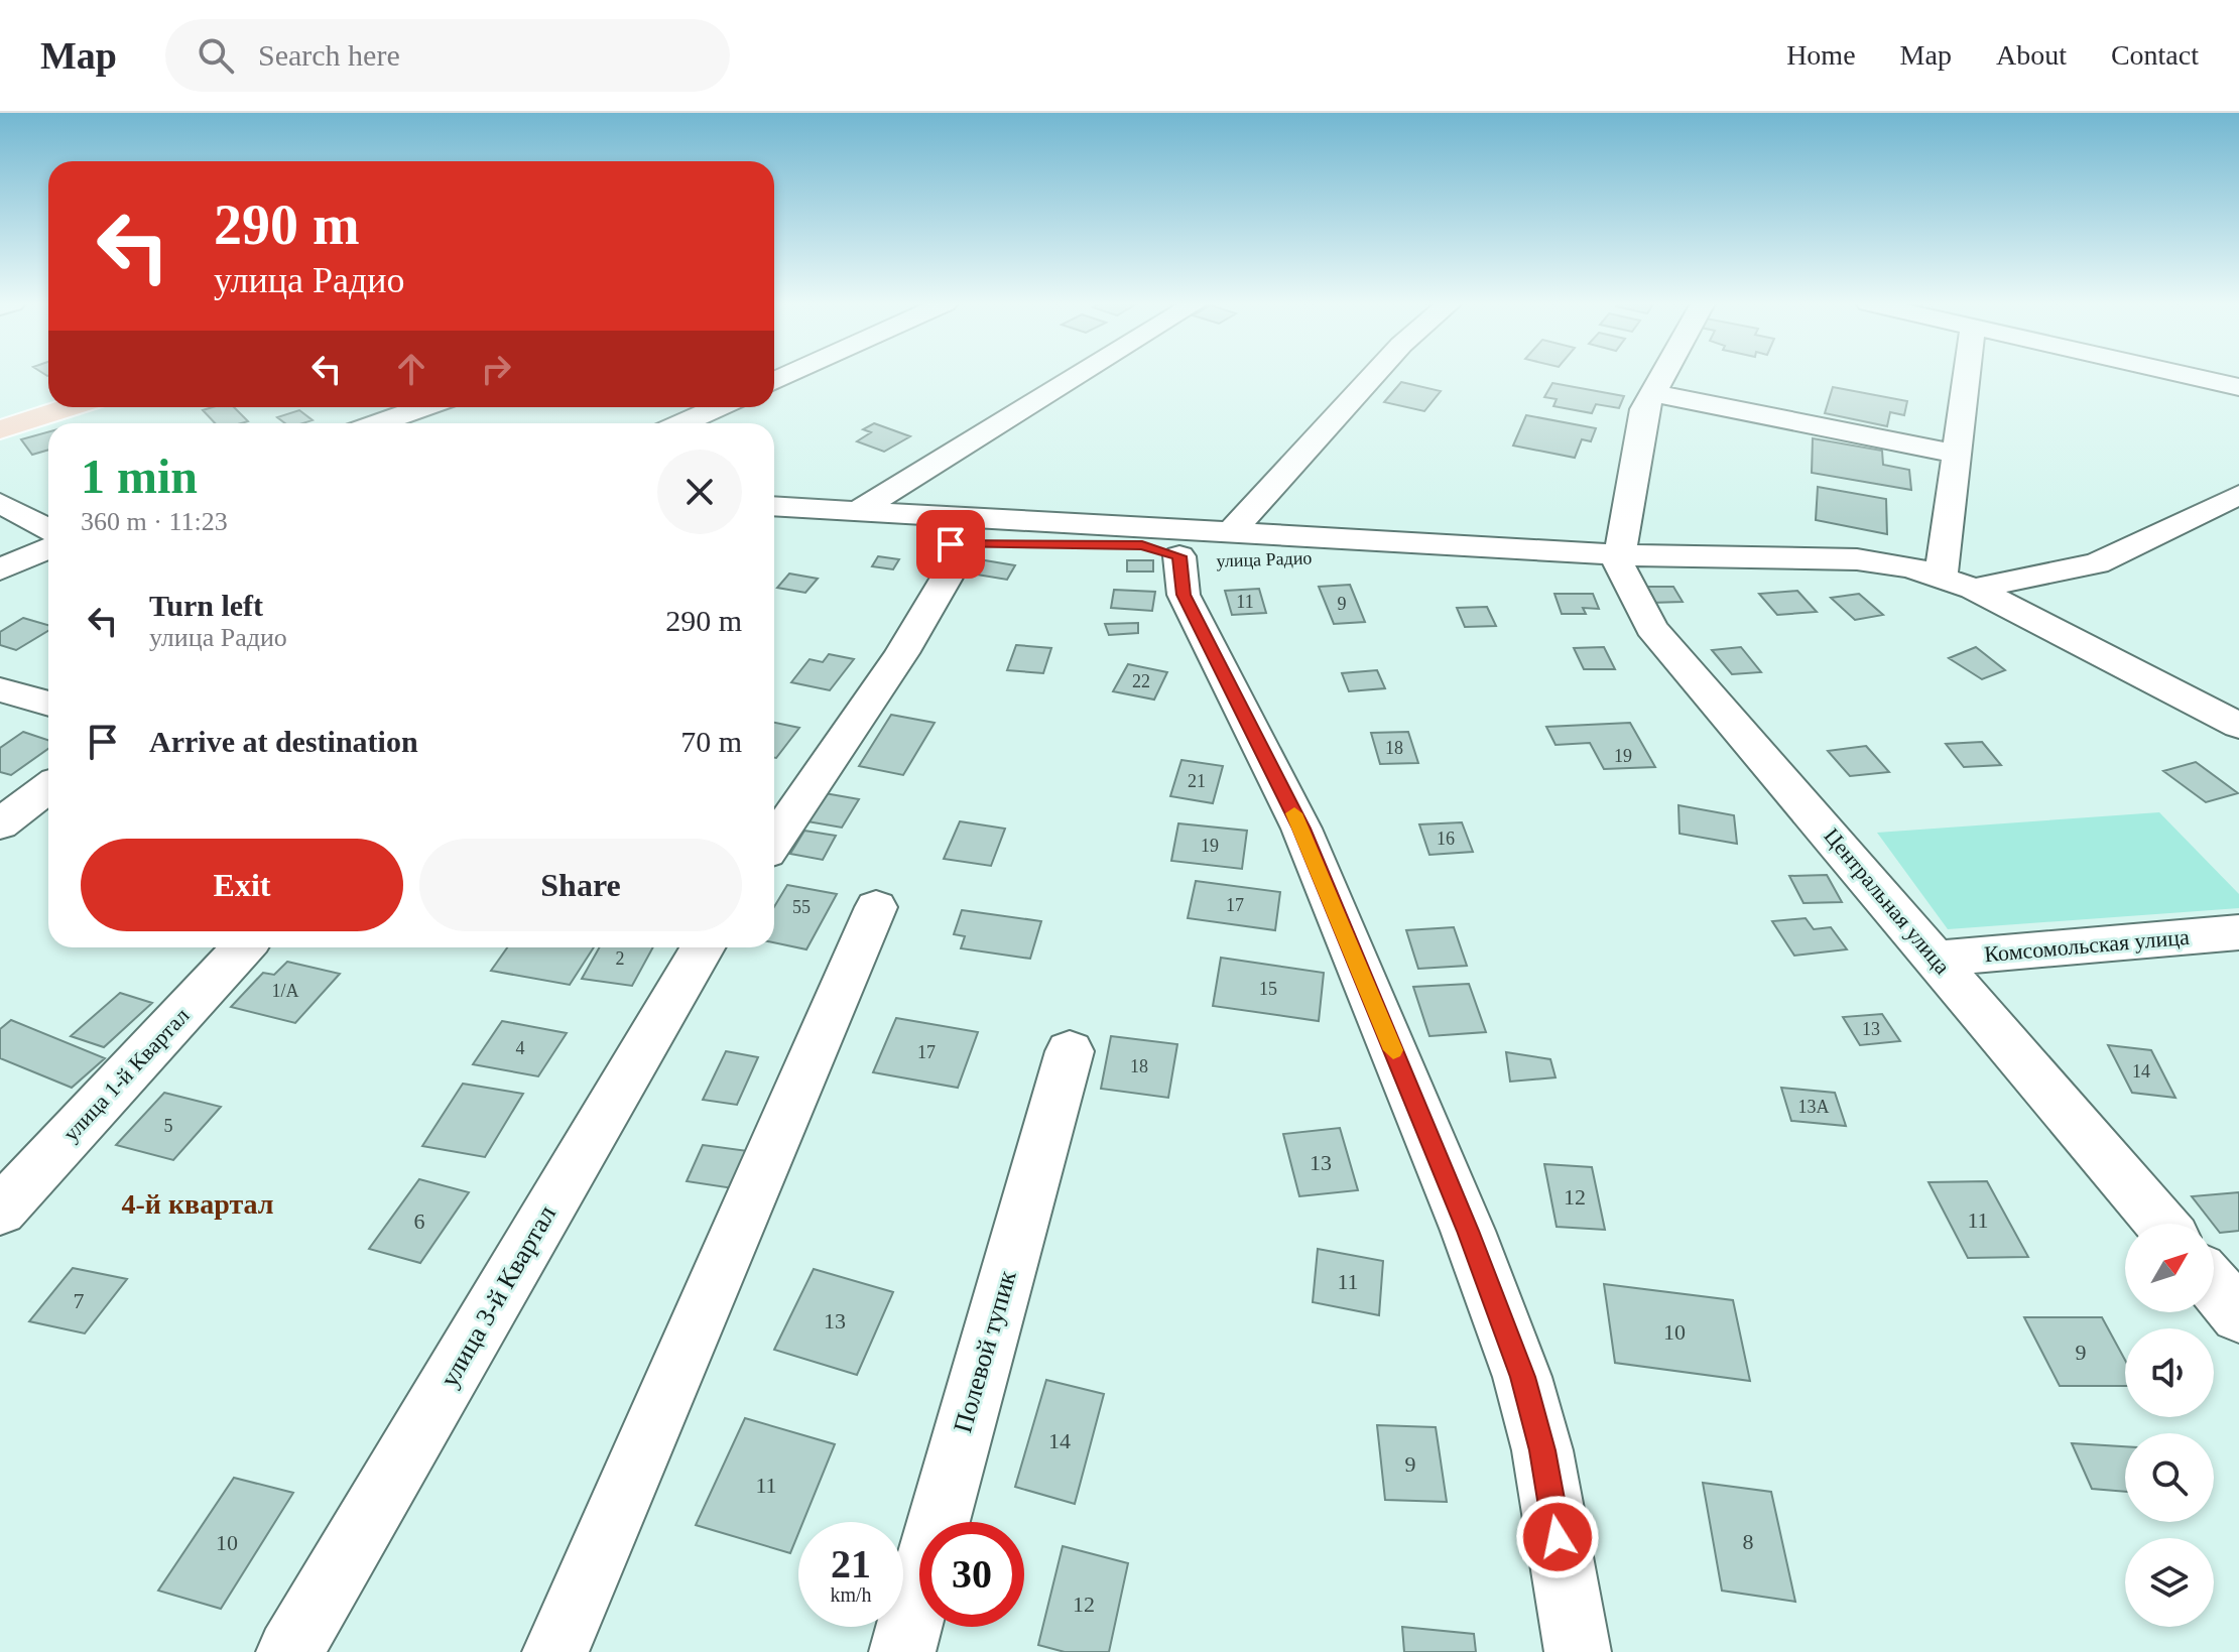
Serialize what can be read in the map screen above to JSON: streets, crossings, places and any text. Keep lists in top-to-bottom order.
{
  "streets": {
    "street": [
      "улица Радио",
      "Центральная улица",
      "Комсомольская улица",
      "улица 1-й Квартал",
      "улица 3-й Квартал",
      "Полевой тупик"
    ]
  },
  "crossings": [
    ["улица Радио", "Центральная улица"],
    ["Центральная улица", "Комсомольская улица"]
  ],
  "districts": ["4-й квартал"],
  "house_numbers": [
    "11",
    "9",
    "22",
    "18",
    "19",
    "21",
    "16",
    "19",
    "17",
    "55",
    "2",
    "15",
    "1/А",
    "13",
    "4",
    "17",
    "18",
    "14",
    "13А",
    "5",
    "13",
    "12",
    "11",
    "6",
    "11",
    "7",
    "13",
    "10",
    "9",
    "14",
    "9",
    "11",
    "8",
    "10",
    "12"
  ],
  "north": "top right",
  "page": {
    "header": "Map",
    "search": "Search here",
    "nav": [
      "Home",
      "Map",
      "About",
      "Contact"
    ],
    "turn": ["290 m", "улица Радио"],
    "heading": ["1 min", "360 m · 11:23"],
    "list": [
      {
        "name": "Turn left",
        "note": "улица Радио",
        "value": "290 m"
      },
      {
        "name": "Arrive at destination",
        "value": "70 m"
      }
    ],
    "buttons": ["Exit", "Share"],
    "speed": "21 km/h",
    "limit": "30"
  }
}
